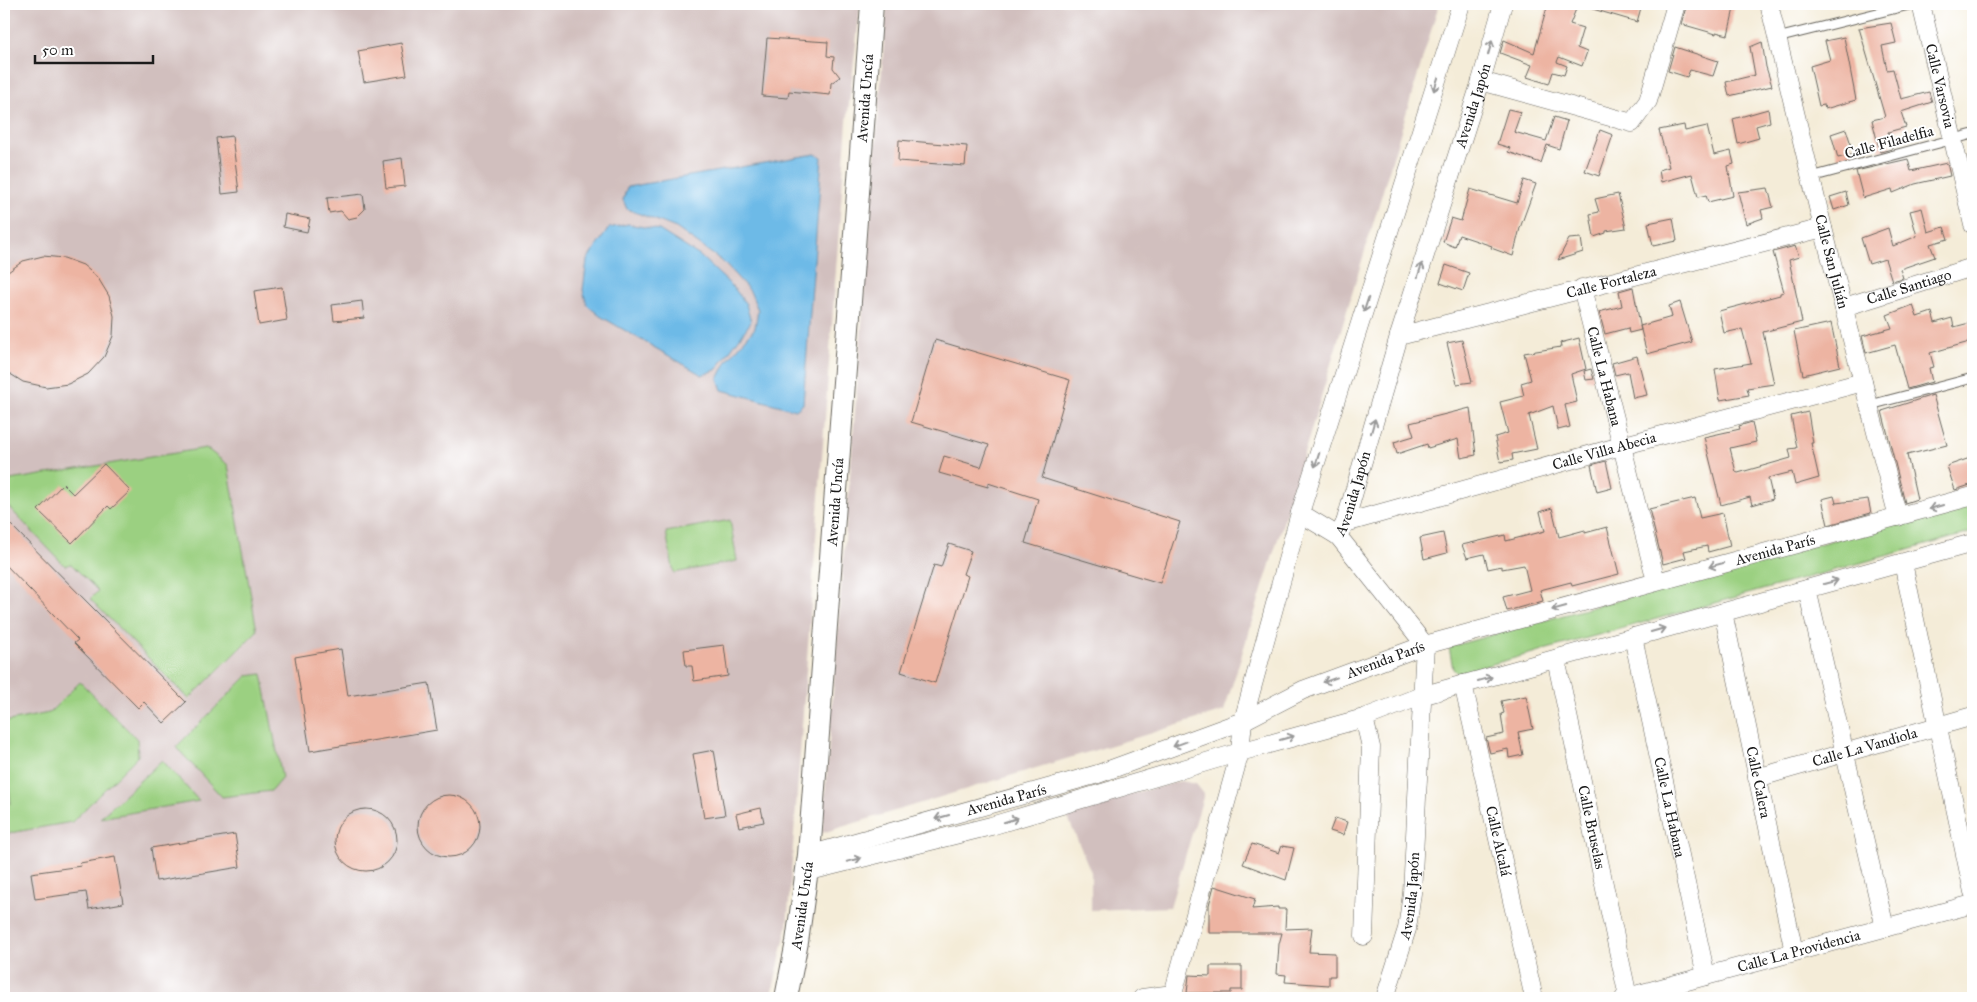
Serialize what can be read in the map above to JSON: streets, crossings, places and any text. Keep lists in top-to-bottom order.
{
  "streets": {
    "street": [
      "Calle Varsovia",
      "Avenida Uncía",
      "Avenida Japón",
      "Calle San Julián",
      "Calle Fortaleza",
      "Calle Santiago",
      "Calle La Habana",
      "Calle Villa Abecia",
      "Avenida París",
      "Calle La Vandiola",
      "Calle Calera",
      "Calle Bruselas",
      "Calle Alcalá",
      "Calle La Providencia"
    ],
    "lane": ["Calle Filadelfia"]
  },
  "crossings": [
    ["Calle Varsovia", "Calle Filadelfia"],
    ["Avenida Uncía", "Avenida París"],
    ["Avenida Japón", "Calle Fortaleza"],
    ["Avenida Japón", "Calle Villa Abecia"],
    ["Avenida Japón", "Avenida París"],
    ["Calle Filadelfia", "Calle San Julián"],
    ["Calle San Julián", "Calle Fortaleza"],
    ["Calle San Julián", "Calle Santiago"],
    ["Calle San Julián", "Calle Villa Abecia"],
    ["Calle San Julián", "Avenida París"],
    ["Calle Fortaleza", "Calle La Habana"],
    ["Calle La Habana", "Calle Villa Abecia"],
    ["Calle La Habana", "Avenida París"],
    ["Calle La Habana", "Calle La Providencia"],
    ["Avenida París", "Calle Calera"],
    ["Avenida París", "Calle Bruselas"],
    ["Avenida París", "Calle Alcalá"],
    ["Calle La Vandiola", "Calle Calera"],
    ["Calle Calera", "Calle La Providencia"],
    ["Calle Bruselas", "Calle La Providencia"]
  ],
  "scale_bar": "50 m"
}
